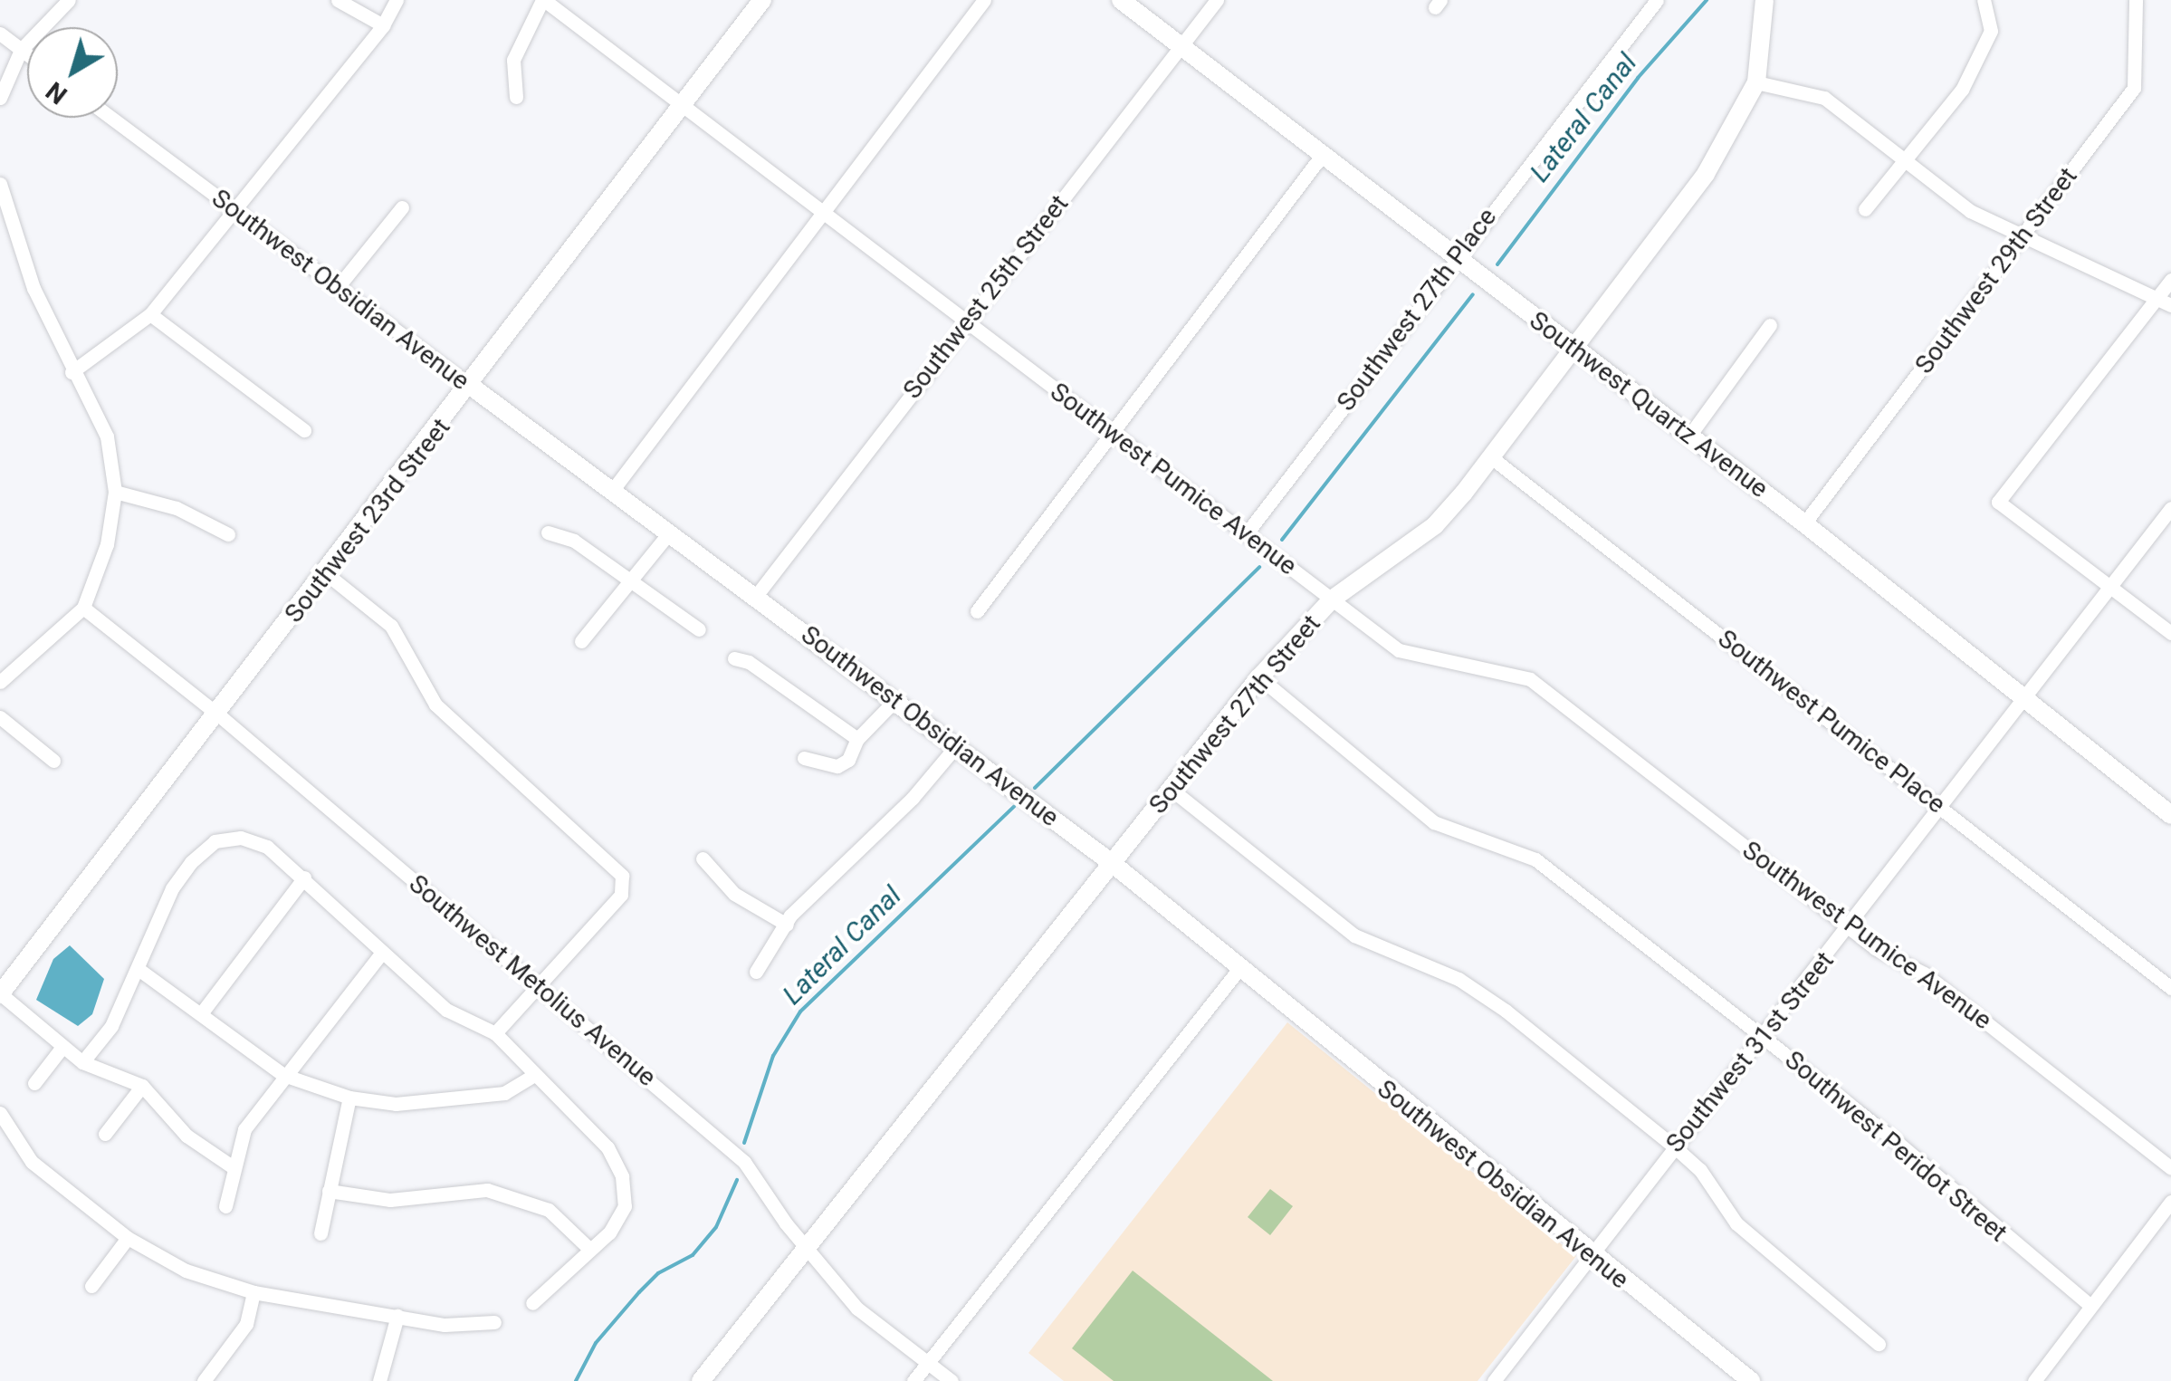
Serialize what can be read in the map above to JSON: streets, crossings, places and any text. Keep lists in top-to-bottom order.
{
  "streets": {
    "street": [
      "Southwest 29th Street",
      "Southwest Obsidian Avenue",
      "Southwest 25th Street",
      "Southwest 27th Place",
      "Southwest Quartz Avenue",
      "Southwest Pumice Avenue",
      "Southwest 23rd Street",
      "Southwest 27th Street",
      "Southwest Pumice Place",
      "Southwest Metolius Avenue",
      "Southwest 31st Street",
      "Southwest Peridot Street"
    ]
  },
  "crossings": [
    ["Southwest 29th Street", "Southwest Quartz Avenue"],
    ["Southwest Obsidian Avenue", "Southwest 25th Street"],
    ["Southwest Obsidian Avenue", "Southwest 23rd Street"],
    ["Southwest Obsidian Avenue", "Southwest 27th Street"],
    ["Southwest Obsidian Avenue", "Southwest 31st Street"],
    ["Southwest 25th Street", "Southwest Quartz Avenue"],
    ["Southwest 25th Street", "Southwest Pumice Avenue"],
    ["Southwest 27th Place", "Southwest Quartz Avenue"],
    ["Southwest 27th Place", "Southwest Pumice Avenue"],
    ["Southwest Quartz Avenue", "Southwest 27th Street"],
    ["Southwest Quartz Avenue", "Southwest 31st Street"],
    ["Southwest Pumice Avenue", "Southwest 23rd Street"],
    ["Southwest Pumice Avenue", "Southwest 27th Street"],
    ["Southwest Pumice Avenue", "Southwest 31st Street"],
    ["Southwest 23rd Street", "Southwest Metolius Avenue"],
    ["Southwest 27th Street", "Southwest Pumice Place"],
    ["Southwest 27th Street", "Southwest Metolius Avenue"],
    ["Southwest 27th Street", "Southwest Peridot Street"],
    ["Southwest Pumice Place", "Southwest 31st Street"],
    ["Southwest 31st Street", "Southwest Peridot Street"]
  ],
  "water": ["Lateral Canal"],
  "north": "bottom left"
}
